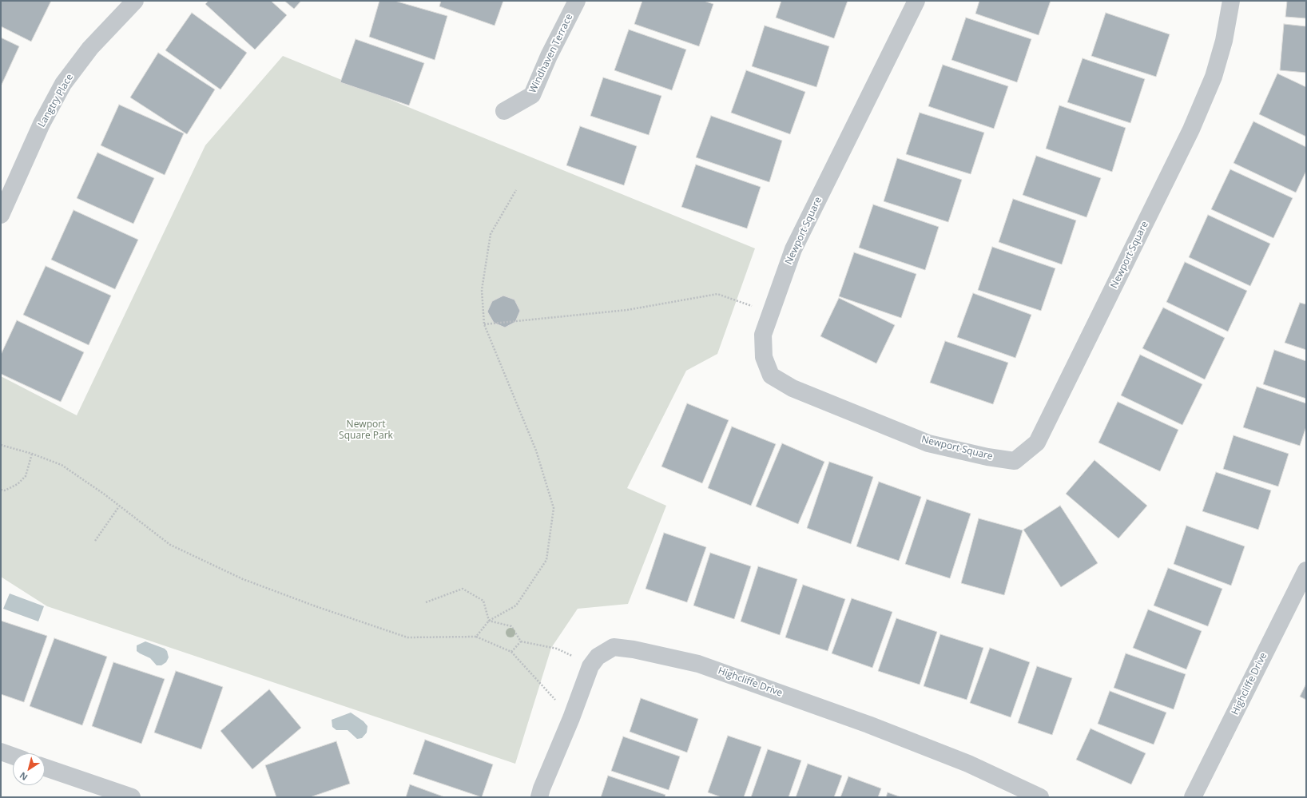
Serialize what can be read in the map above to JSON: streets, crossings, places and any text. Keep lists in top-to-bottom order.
{
  "streets": {
    "street": [
      "Windhaven Terrace",
      "Langtry Place",
      "Newport Square",
      "Highcliffe Drive"
    ]
  },
  "parks": ["Newport Square Park"],
  "north": "bottom left"
}
